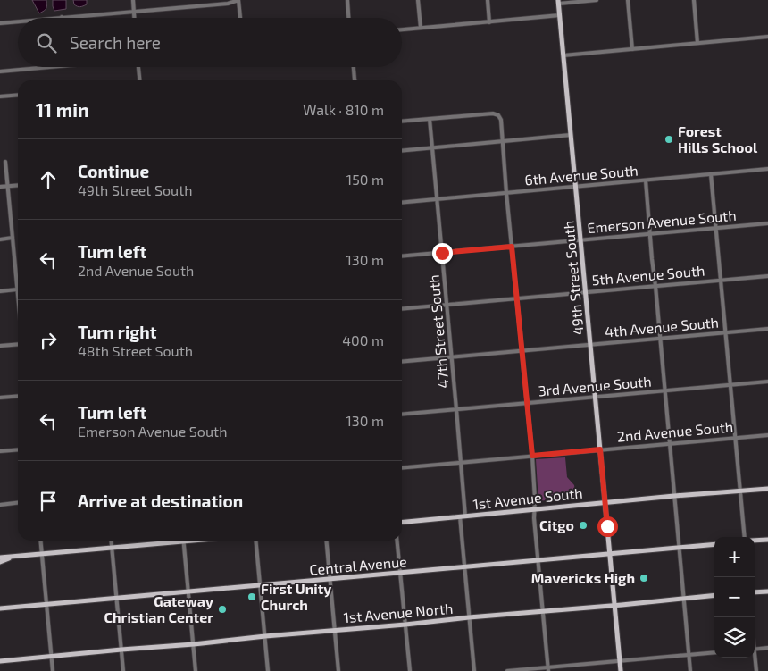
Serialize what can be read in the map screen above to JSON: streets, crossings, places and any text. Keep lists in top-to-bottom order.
{
  "streets": {
    "main road": [
      "49th Street South",
      "1st Avenue South",
      "Central Avenue",
      "1st Avenue North"
    ],
    "street": [
      "6th Avenue South",
      "Emerson Avenue South",
      "5th Avenue South",
      "4th Avenue South",
      "47th Street South",
      "3rd Avenue South",
      "2nd Avenue South"
    ]
  },
  "crossings": [
    ["6th Avenue South", "49th Street South"],
    ["6th Avenue South", "47th Street South"],
    ["Emerson Avenue South", "49th Street South"],
    ["Emerson Avenue South", "47th Street South"],
    ["5th Avenue South", "49th Street South"],
    ["5th Avenue South", "47th Street South"],
    ["49th Street South", "4th Avenue South"],
    ["49th Street South", "3rd Avenue South"],
    ["49th Street South", "2nd Avenue South"],
    ["49th Street South", "1st Avenue South"],
    ["49th Street South", "Central Avenue"],
    ["49th Street South", "1st Avenue North"],
    ["4th Avenue South", "47th Street South"],
    ["47th Street South", "3rd Avenue South"],
    ["47th Street South", "2nd Avenue South"],
    ["47th Street South", "1st Avenue South"]
  ],
  "places": [
    "Forest Hills School",
    "Citgo",
    "Mavericks High",
    "First Unity Church",
    "Gateway Christian Center"
  ],
  "page": {
    "search": "Search here",
    "heading": ["11 min", "Walk · 810 m"],
    "list": [
      ["Continue", "49th Street South", "150 m"],
      ["Turn left", "2nd Avenue South", "130 m"],
      ["Turn right", "48th Street South", "400 m"],
      ["Turn left", "Emerson Avenue South", "130 m"],
      "Arrive at destination"
    ],
    "map_buttons": ["+", "−"]
  }
}
